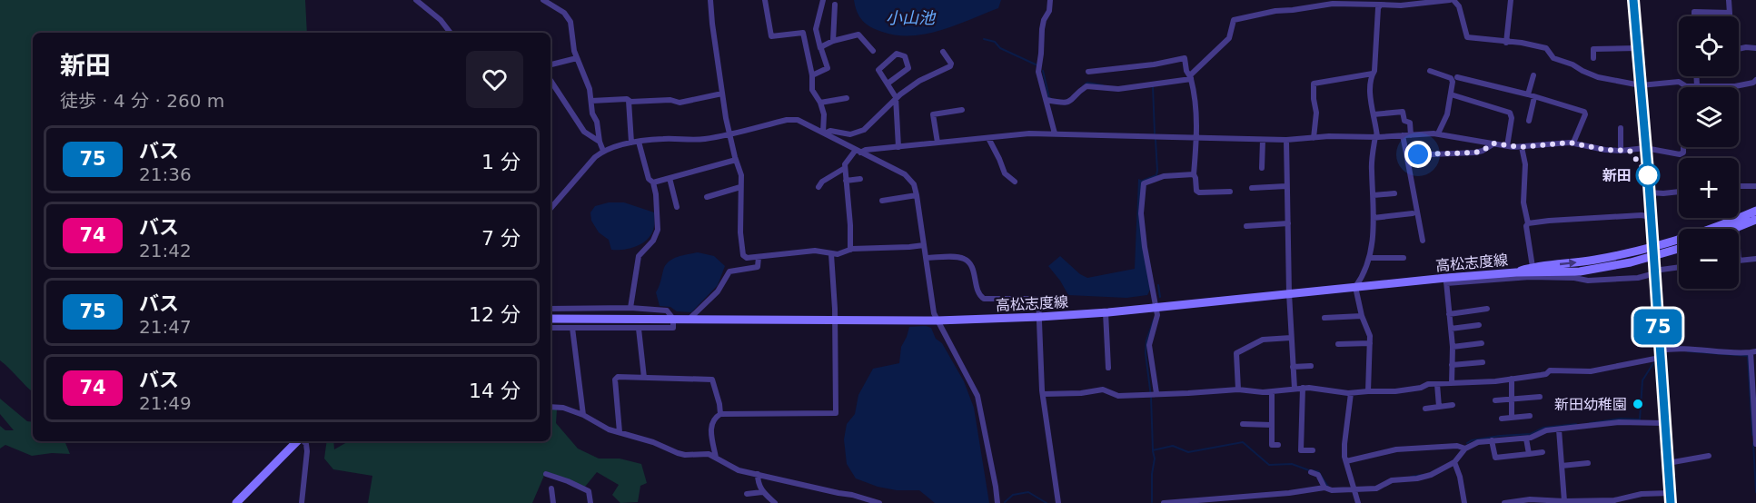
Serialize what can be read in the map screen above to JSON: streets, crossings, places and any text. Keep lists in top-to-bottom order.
{
  "streets": {
    "main road": ["高松志度線"]
  },
  "water": ["小山池"],
  "places": ["新田", "新田幼稚園"],
  "lines": ["bus line 75"],
  "page": {
    "on_map": "75",
    "map_buttons": ["+", "−"],
    "heading": ["新田", "徒歩 · 4 分 · 260 m"],
    "list": [
      {
        "mark": "75",
        "name": "バス",
        "note": "21:36",
        "value": "1 分"
      },
      {
        "mark": "74",
        "name": "バス",
        "note": "21:42",
        "value": "7 分"
      },
      {
        "mark": "75",
        "name": "バス",
        "note": "21:47",
        "value": "12 分"
      },
      {
        "mark": "74",
        "name": "バス",
        "note": "21:49",
        "value": "14 分"
      }
    ]
  }
}
